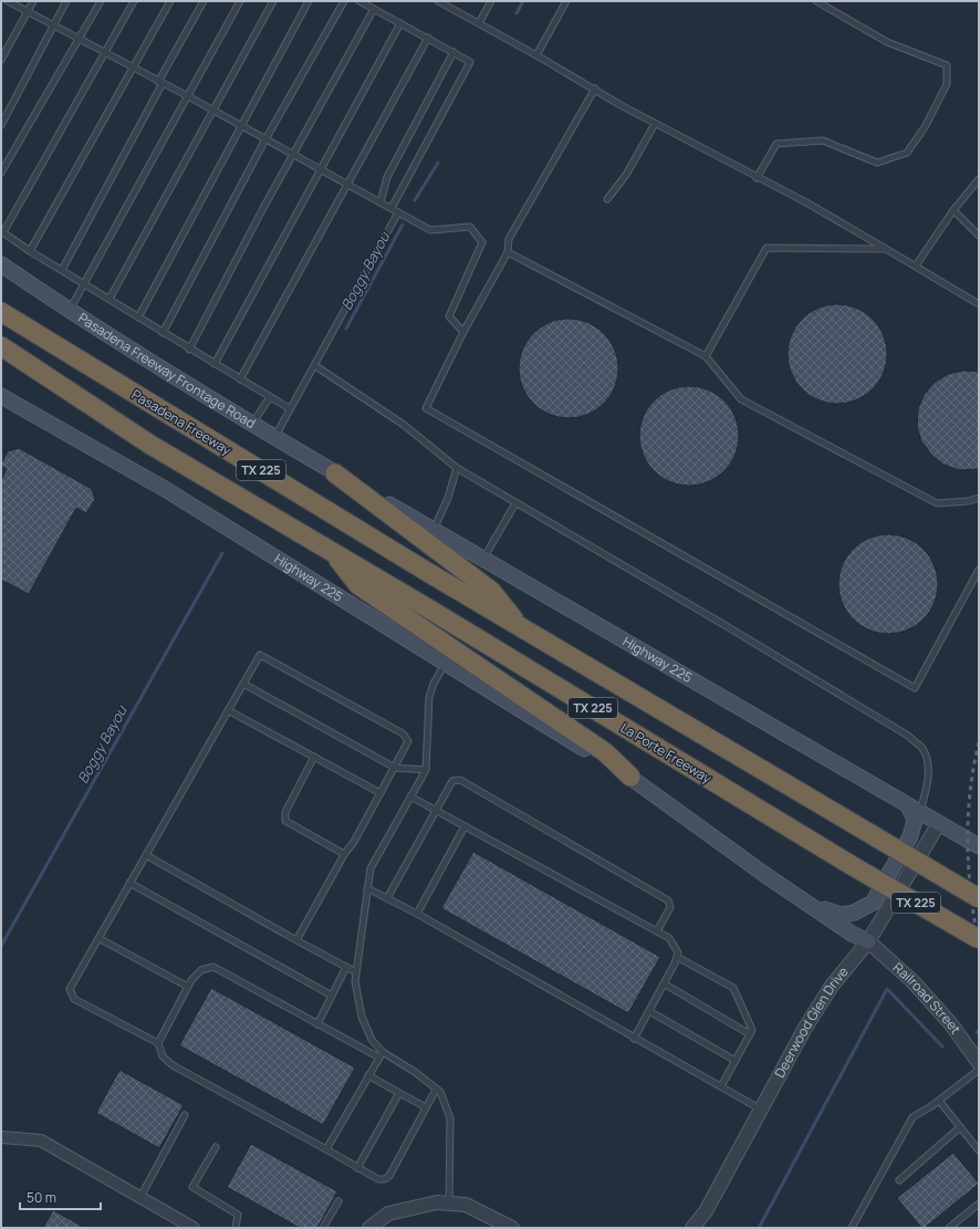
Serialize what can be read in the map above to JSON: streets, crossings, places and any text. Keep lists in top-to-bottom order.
{
  "streets": {
    "highway": ["Pasadena Freeway", "TX 225", "La Porte Freeway"],
    "main road": ["Pasadena Freeway Frontage Road", "Highway 225"],
    "street": ["Railroad Street", "Deerwood Glen Drive"]
  },
  "crossings": [
    ["Pasadena Freeway Frontage Road", "Highway 225"],
    ["Pasadena Freeway", "TX 225"],
    ["TX 225", "La Porte Freeway"],
    ["Highway 225", "Deerwood Glen Drive"],
    ["Railroad Street", "Deerwood Glen Drive"]
  ],
  "water": ["Boggy Bayou"],
  "scale_bar": "50 m"
}
